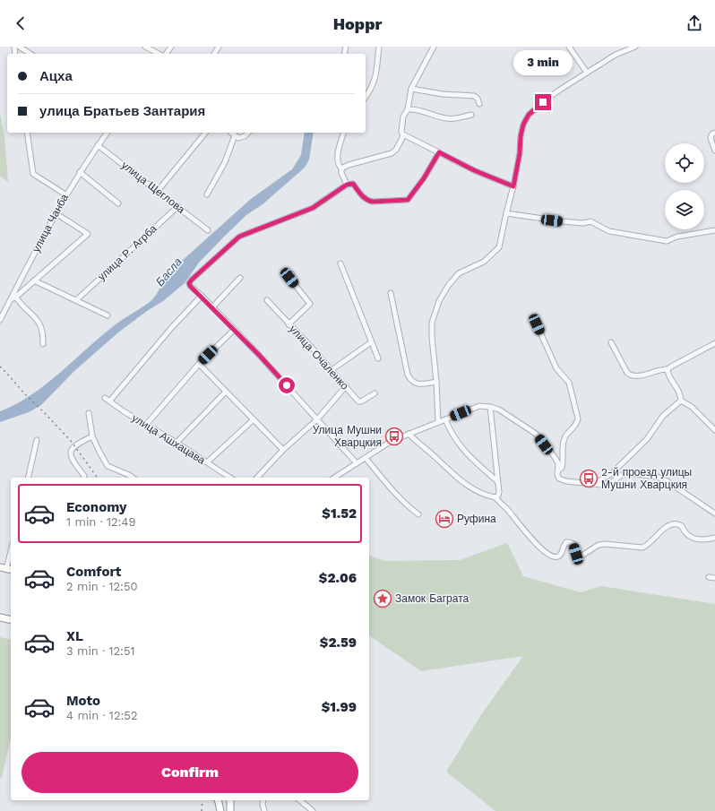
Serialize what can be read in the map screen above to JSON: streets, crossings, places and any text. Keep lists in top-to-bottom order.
{
  "streets": {
    "street": [
      "улица Щеглова",
      "улица Чанба",
      "улица Р. Агрба",
      "улица Очаленко",
      "улица Ашхацава"
    ]
  },
  "crossings": [
    ["улица Щеглова", "улица Чанба"],
    ["улица Щеглова", "улица Р. Агрба"]
  ],
  "water": ["Басла"],
  "places": {
    "bus stop": ["Улица Мушни Хварцкия", "2-й проезд улицы Мушни Хварцкия"],
    "hotel": ["Руфина"],
    "place": ["Замок Баграта"]
  },
  "page": {
    "header": "Hoppr",
    "bubble": "3 min",
    "banner": ["Ацха", "улица Братьев Зантария"],
    "list": [
      {
        "name": "Economy",
        "note": "1 min · 12:49",
        "value": "$1.52"
      },
      {
        "name": "Comfort",
        "note": "2 min · 12:50",
        "value": "$2.06"
      },
      {
        "name": "XL",
        "note": "3 min · 12:51",
        "value": "$2.59"
      },
      {
        "name": "Moto",
        "note": "4 min · 12:52",
        "value": "$1.99"
      }
    ],
    "buttons": "Confirm"
  }
}
